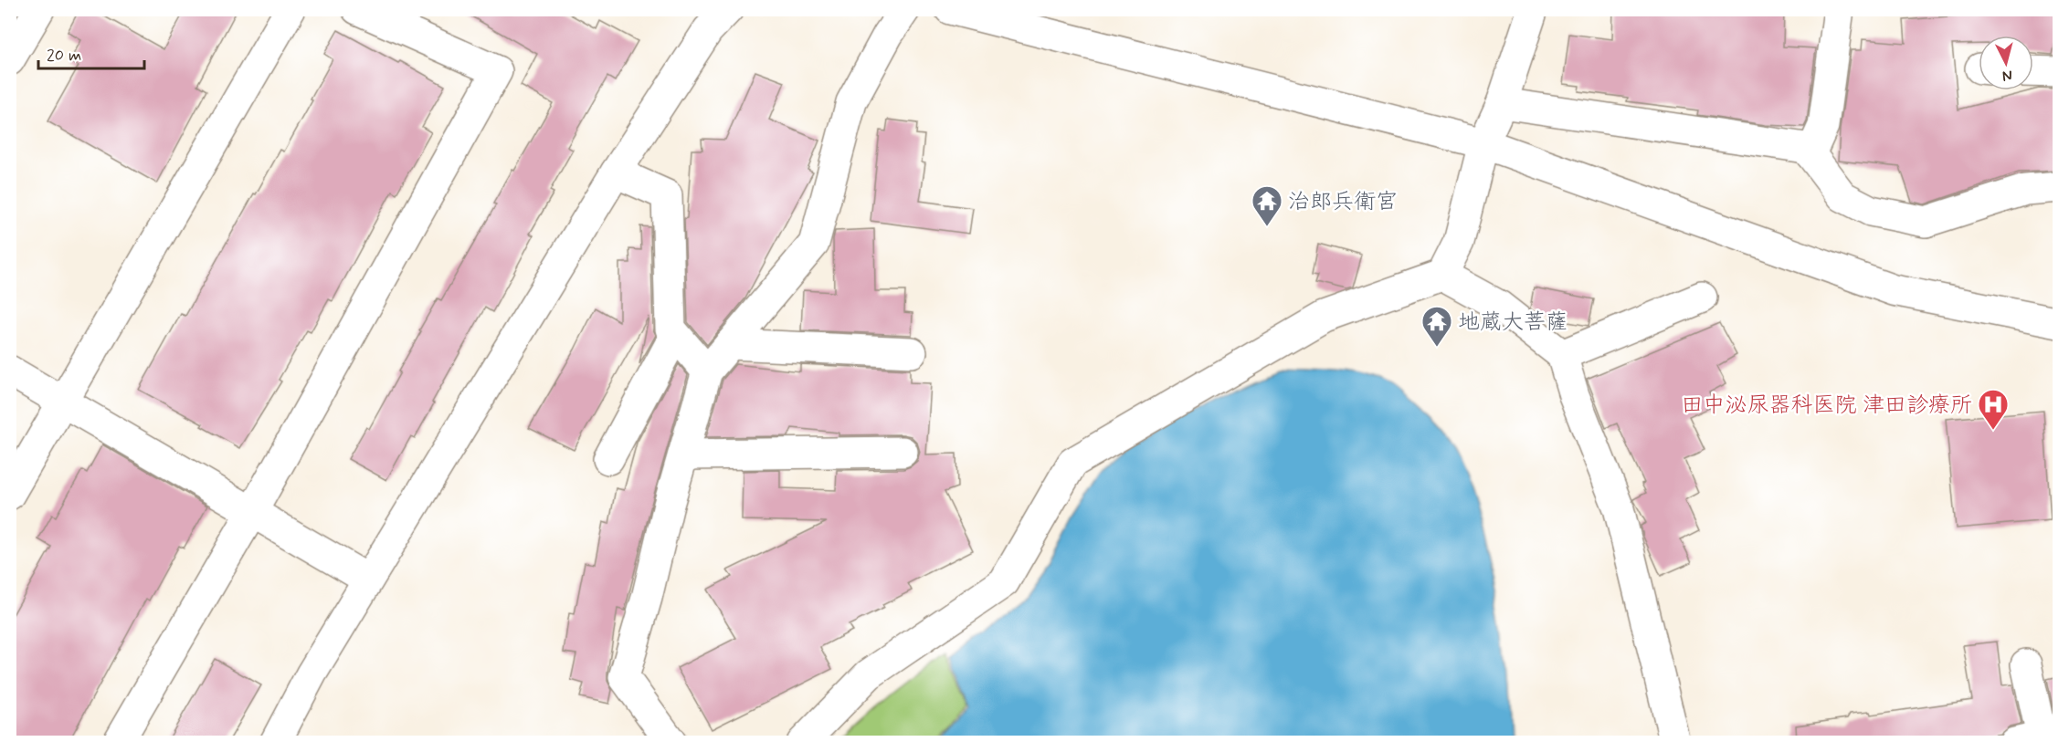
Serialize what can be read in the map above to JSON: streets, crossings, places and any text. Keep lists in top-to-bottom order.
{
  "places": {
    "temple": ["治郎兵衛宮", "地蔵大菩薩"],
    "hospital": ["田中泌尿器科医院 津田診療所"]
  },
  "scale_bar": "20 m",
  "north": "bottom"
}
